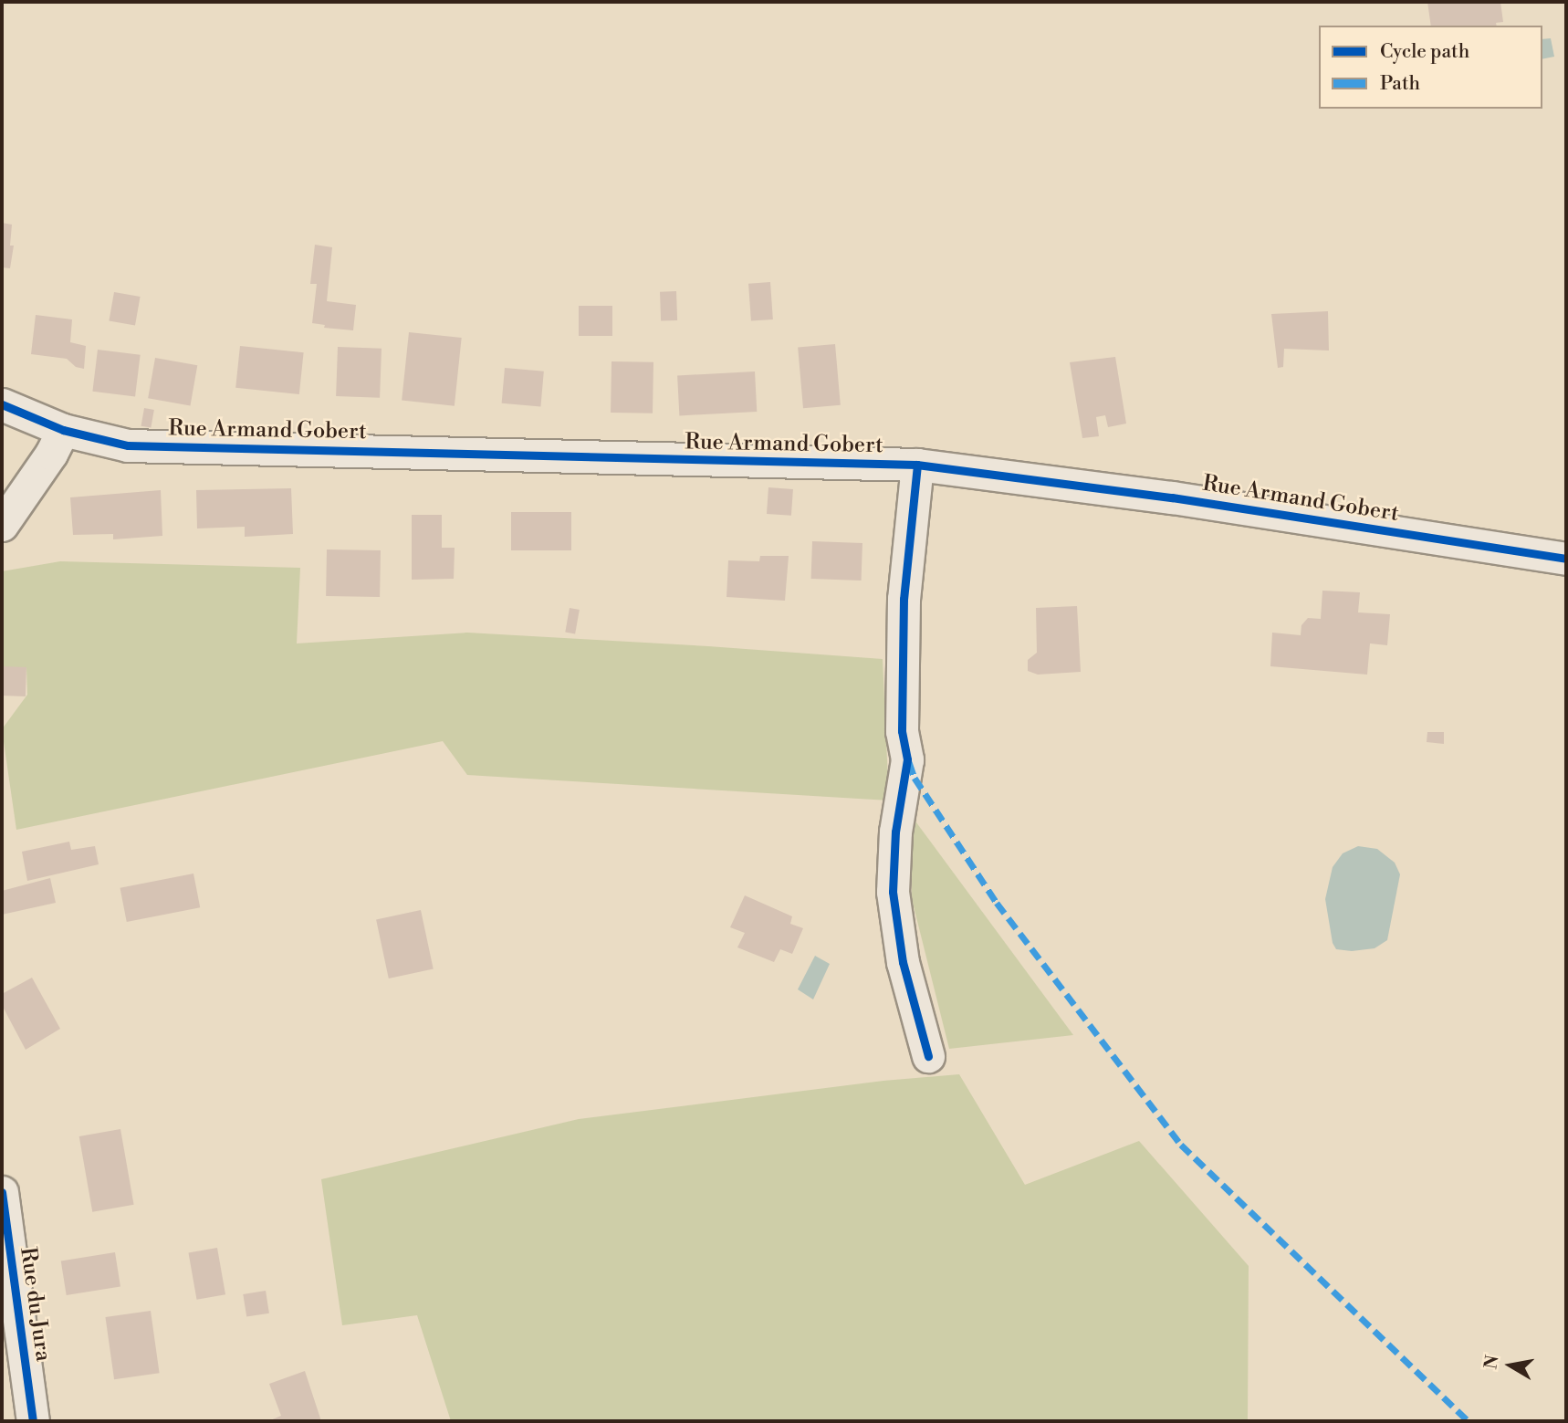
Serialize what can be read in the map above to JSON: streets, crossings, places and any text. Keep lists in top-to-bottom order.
{
  "streets": {
    "street": ["Rue Armand Gobert", "Rue du Jura"]
  },
  "legend": ["Cycle path", "Path"],
  "north": "left"
}
